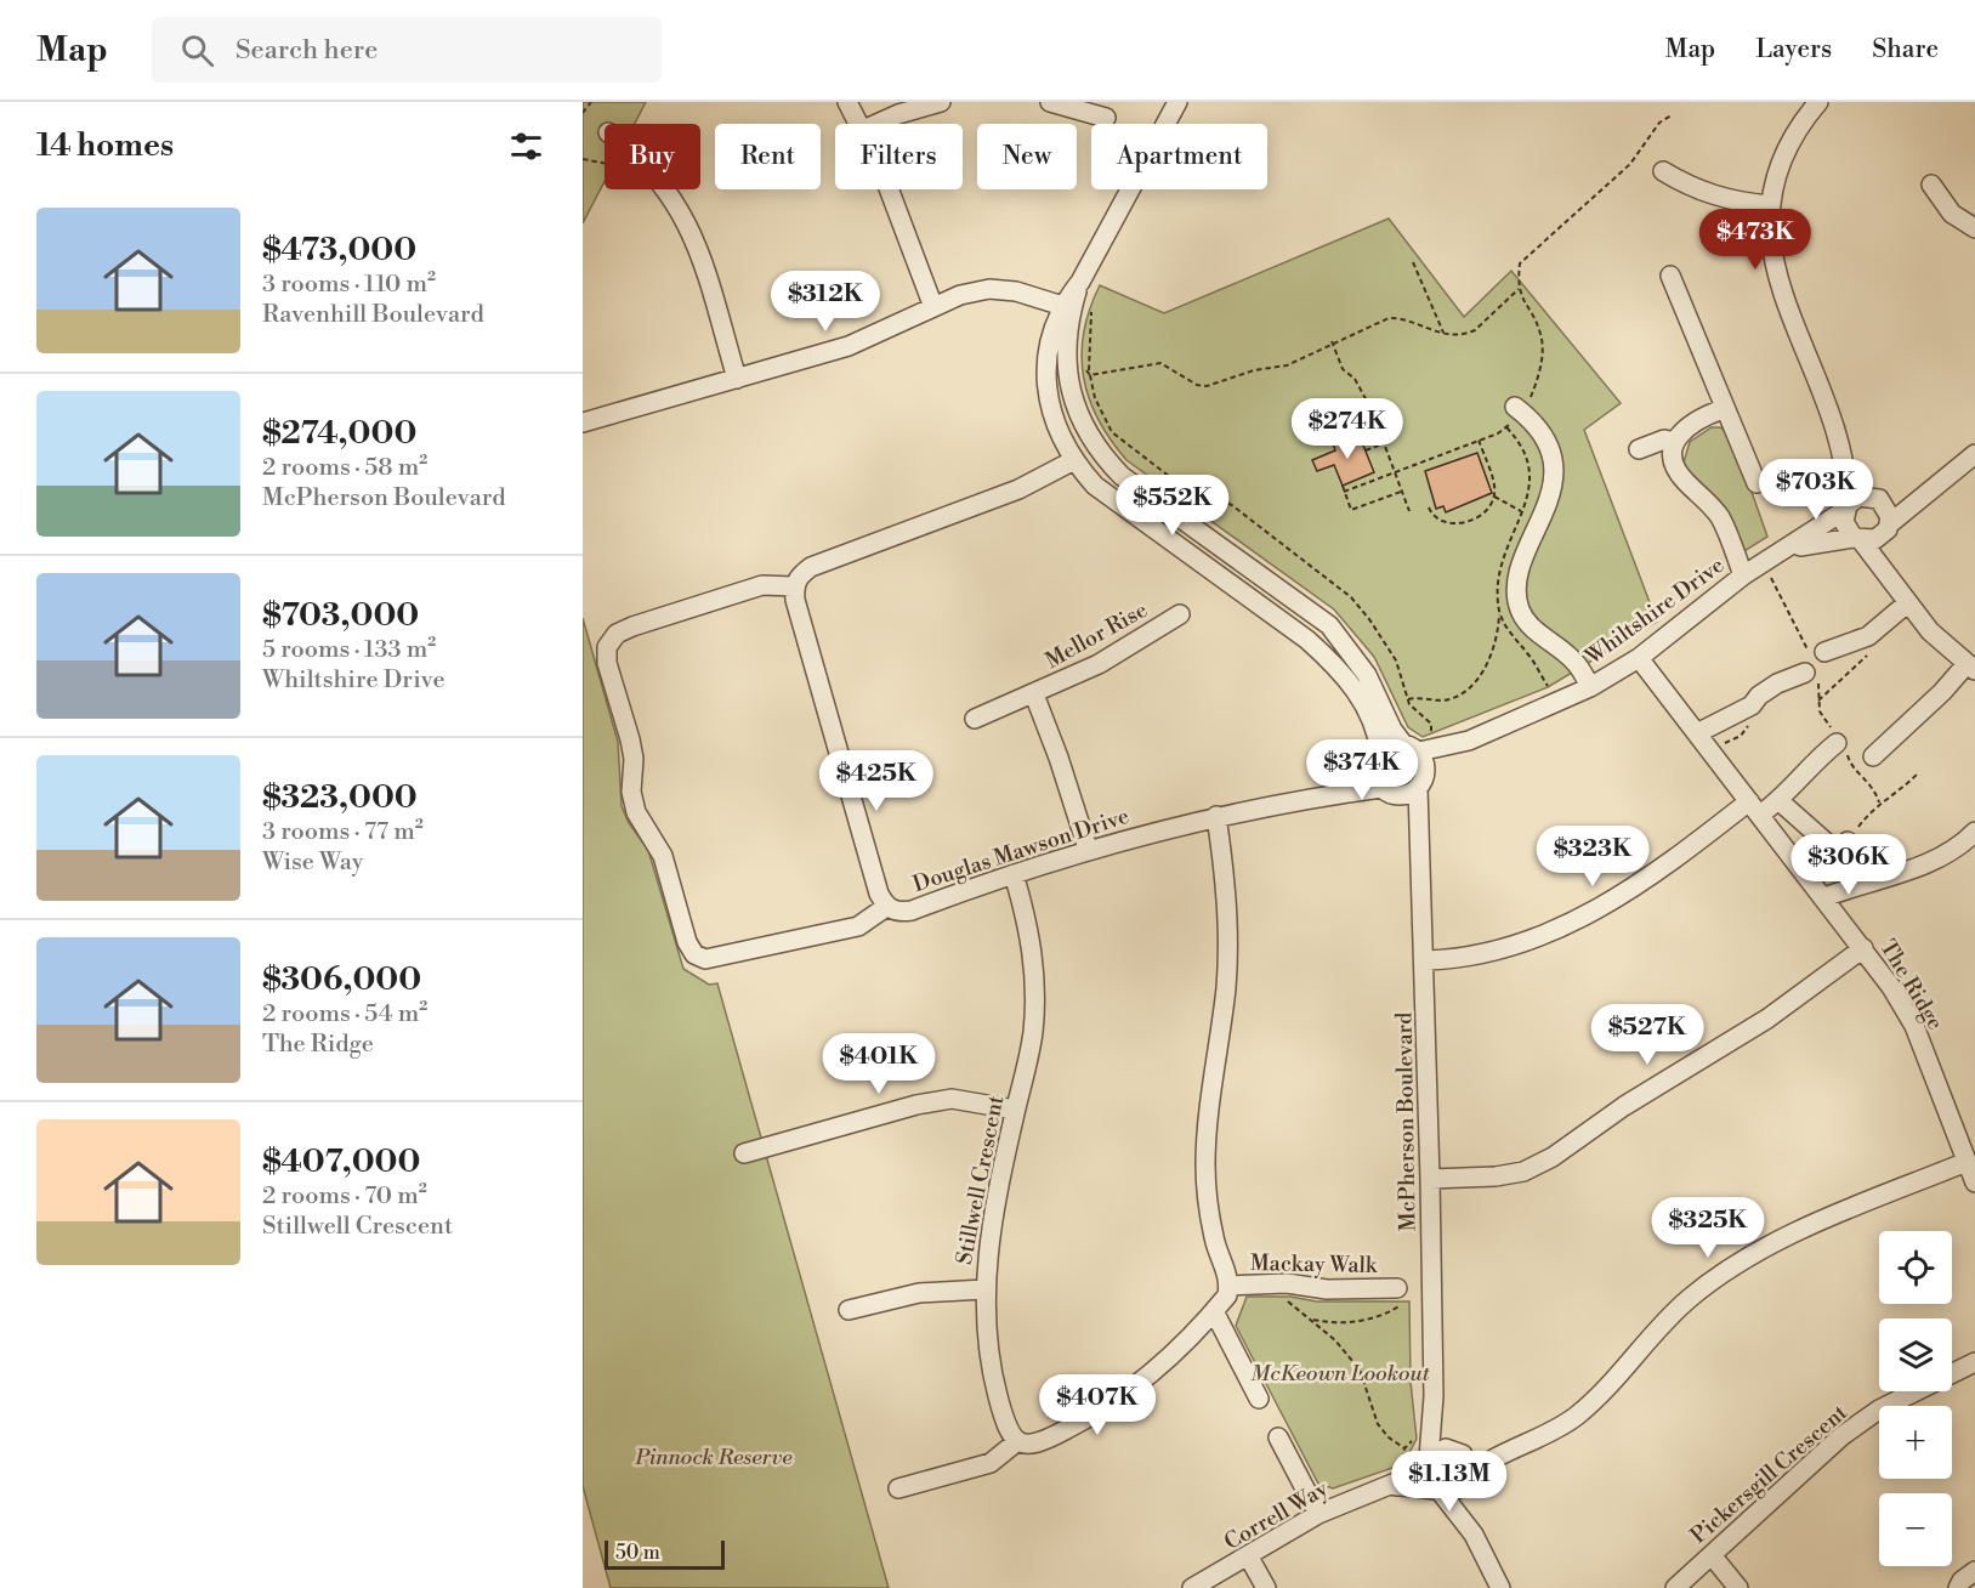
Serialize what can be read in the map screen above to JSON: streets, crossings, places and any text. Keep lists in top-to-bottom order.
{
  "streets": {
    "street": [
      "Whiltshire Drive",
      "Mellor Rise",
      "Douglas Mawson Drive",
      "The Ridge",
      "McPherson Boulevard",
      "Stillwell Crescent",
      "Mackay Walk",
      "Pickersgill Crescent",
      "Correll Way"
    ]
  },
  "crossings": [
    ["Whiltshire Drive", "Douglas Mawson Drive"],
    ["Whiltshire Drive", "The Ridge"],
    ["Whiltshire Drive", "McPherson Boulevard"],
    ["Mellor Rise", "Douglas Mawson Drive"],
    ["Douglas Mawson Drive", "McPherson Boulevard"],
    ["Douglas Mawson Drive", "Stillwell Crescent"],
    ["McPherson Boulevard", "Correll Way"]
  ],
  "parks": ["McKeown Lookout", "Pinnock Reserve"],
  "scale_bar": "50 m",
  "page": {
    "header": "Map",
    "search": "Search here",
    "nav": ["Map", "Layers", "Share"],
    "heading": "14 homes",
    "chip": [
      "Buy",
      "Rent",
      "Filters",
      "New",
      "Apartment"
    ],
    "list": [
      {
        "name": "$473,000",
        "note": "3 rooms · 110 m² · Ravenhill Boulevard"
      },
      {
        "name": "$274,000",
        "note": "2 rooms · 58 m² · McPherson Boulevard"
      },
      {
        "name": "$703,000",
        "note": "5 rooms · 133 m² · Whiltshire Drive"
      },
      {
        "name": "$323,000",
        "note": "3 rooms · 77 m² · Wise Way"
      },
      {
        "name": "$306,000",
        "note": "2 rooms · 54 m² · The Ridge"
      },
      {
        "name": "$407,000",
        "note": "2 rooms · 70 m² · Stillwell Crescent"
      }
    ],
    "price": [
      "$473K",
      "$312K",
      "$274K",
      "$703K",
      "$552K",
      "$374K",
      "$425K",
      "$323K",
      "$306K",
      "$527K",
      "$401K",
      "$325K",
      "$407K",
      "$1.13M"
    ],
    "map_buttons": ["+", "−"],
    "scale": "50 m"
  }
}
